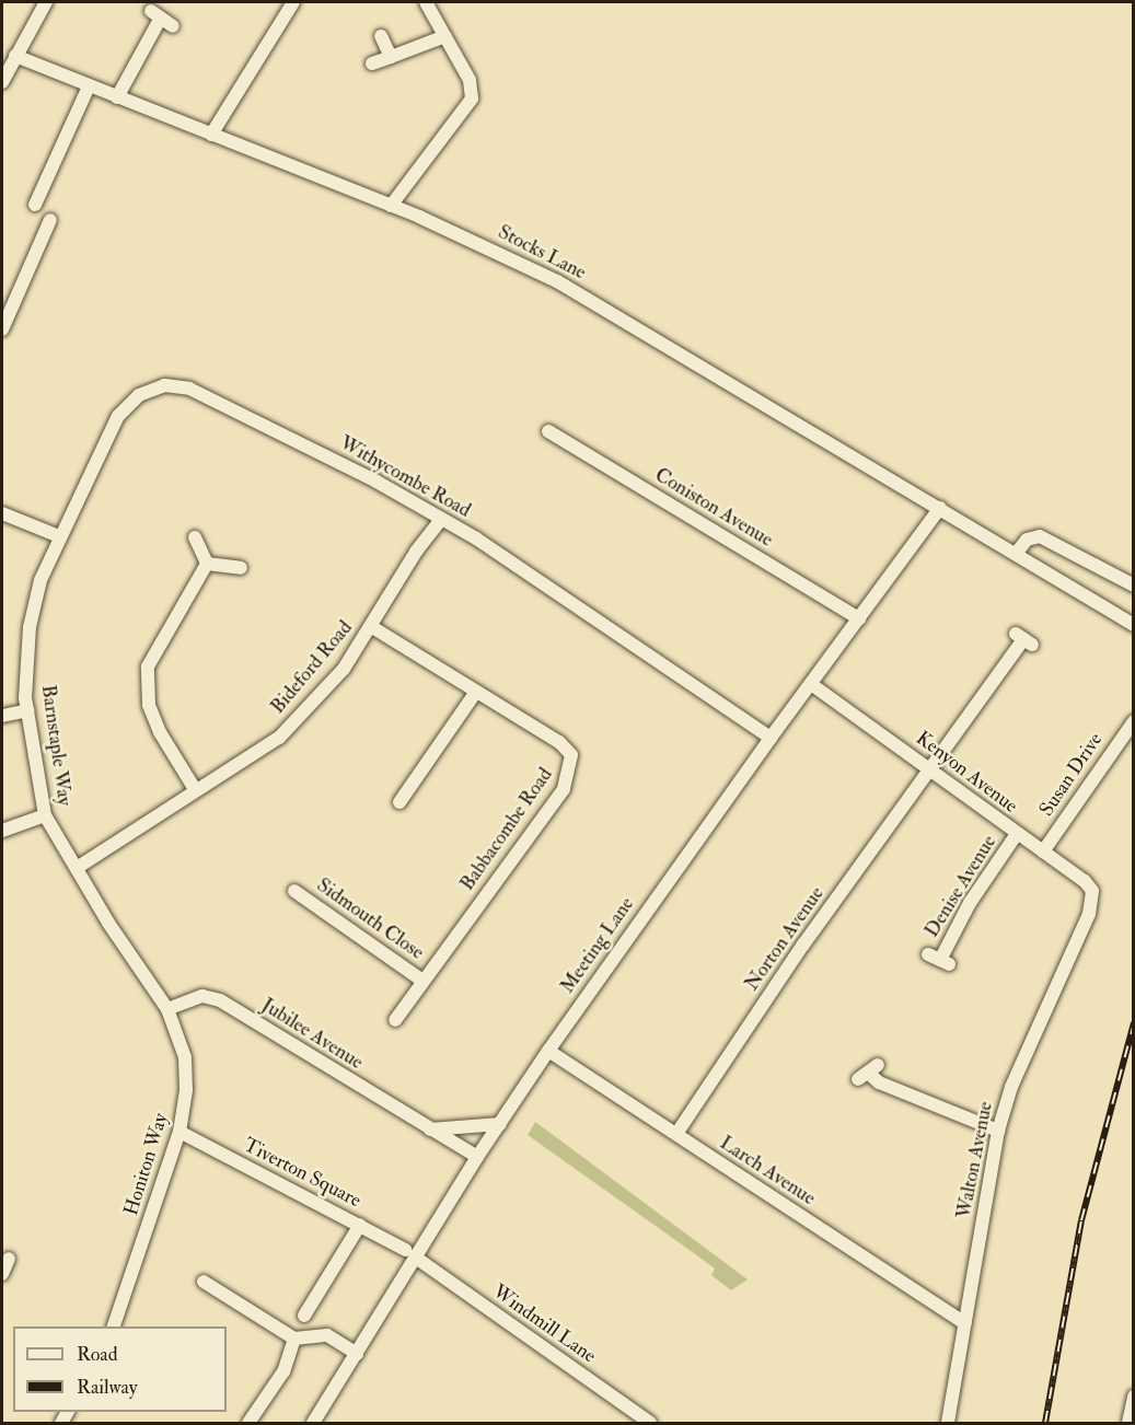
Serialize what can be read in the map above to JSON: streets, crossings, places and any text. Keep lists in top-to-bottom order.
{
  "streets": {
    "street": [
      "Stocks Lane",
      "Withycombe Road",
      "Coniston Avenue",
      "Bideford Road",
      "Barnstaple Way",
      "Kenyon Avenue",
      "Susan Drive",
      "Babbacombe Road",
      "Denise Avenue",
      "Sidmouth Close",
      "Norton Avenue",
      "Meeting Lane",
      "Jubilee Avenue",
      "Walton Avenue",
      "Honiton Way",
      "Larch Avenue",
      "Tiverton Square",
      "Windmill Lane"
    ]
  },
  "crossings": [
    ["Stocks Lane", "Meeting Lane"],
    ["Withycombe Road", "Bideford Road"],
    ["Withycombe Road", "Barnstaple Way"],
    ["Withycombe Road", "Meeting Lane"],
    ["Coniston Avenue", "Meeting Lane"],
    ["Bideford Road", "Barnstaple Way"],
    ["Bideford Road", "Babbacombe Road"],
    ["Barnstaple Way", "Jubilee Avenue"],
    ["Barnstaple Way", "Honiton Way"],
    ["Kenyon Avenue", "Susan Drive"],
    ["Kenyon Avenue", "Denise Avenue"],
    ["Kenyon Avenue", "Norton Avenue"],
    ["Kenyon Avenue", "Meeting Lane"],
    ["Kenyon Avenue", "Walton Avenue"],
    ["Babbacombe Road", "Sidmouth Close"],
    ["Norton Avenue", "Larch Avenue"],
    ["Meeting Lane", "Jubilee Avenue"],
    ["Meeting Lane", "Larch Avenue"],
    ["Meeting Lane", "Tiverton Square"],
    ["Meeting Lane", "Windmill Lane"],
    ["Jubilee Avenue", "Honiton Way"],
    ["Walton Avenue", "Larch Avenue"],
    ["Honiton Way", "Tiverton Square"],
    ["Tiverton Square", "Windmill Lane"]
  ],
  "legend": ["Road", "Railway"]
}
